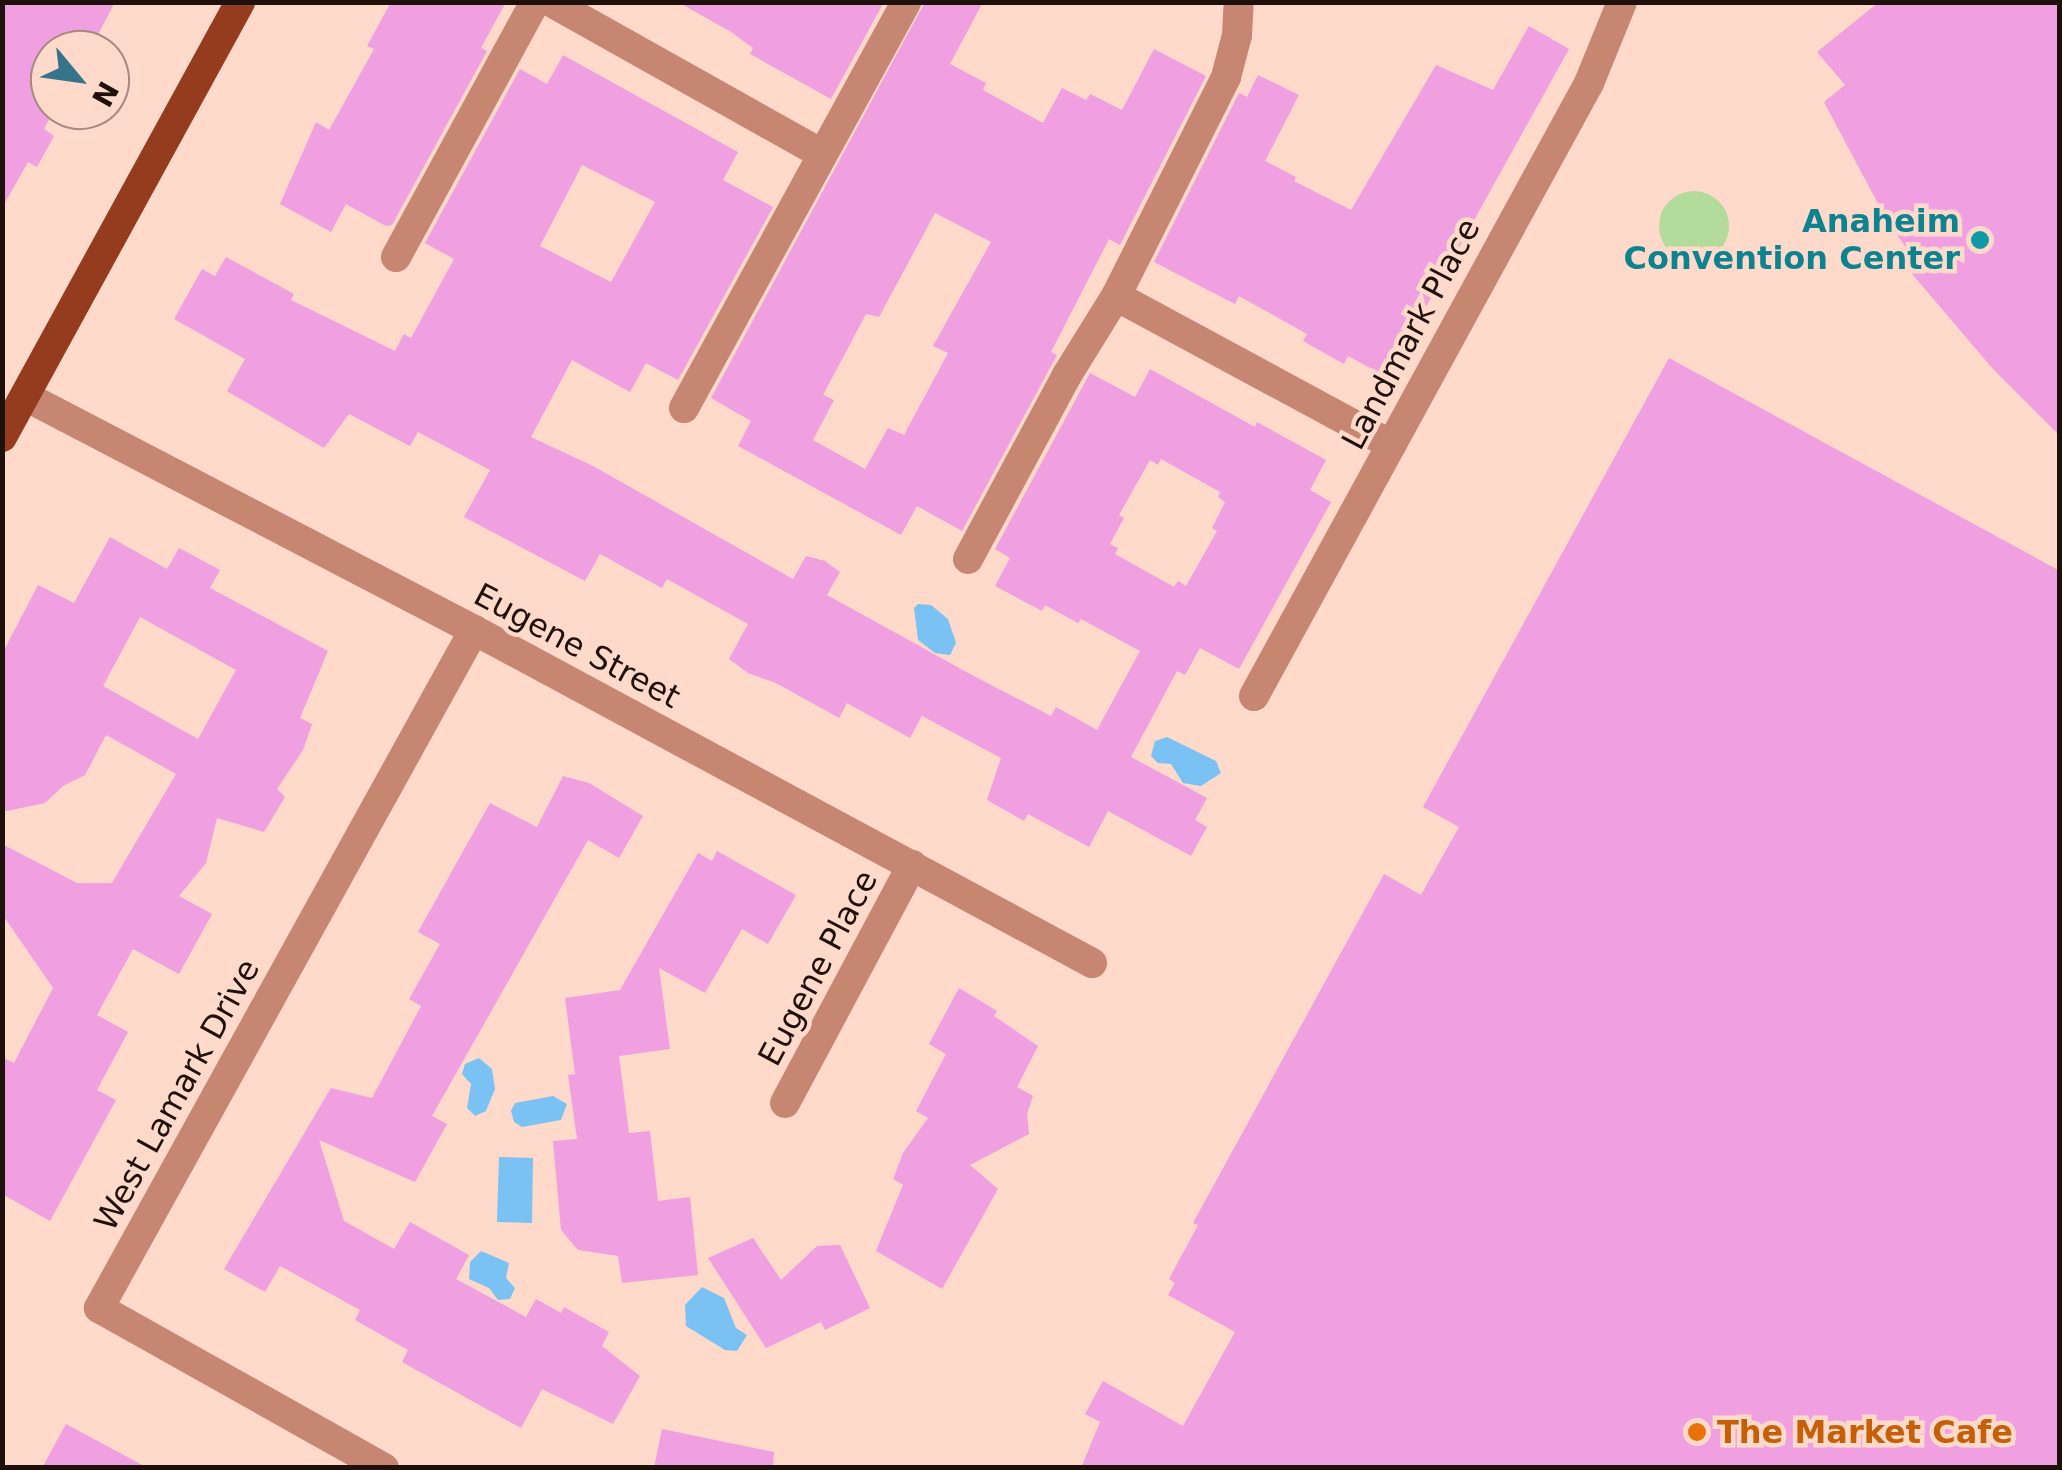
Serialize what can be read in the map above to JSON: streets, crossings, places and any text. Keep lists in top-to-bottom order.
{
  "streets": {
    "street": [
      "Landmark Place",
      "Eugene Street",
      "Eugene Place",
      "West Lamark Drive"
    ]
  },
  "crossings": [
    ["Eugene Street", "Eugene Place"],
    ["Eugene Street", "West Lamark Drive"]
  ],
  "places": ["Anaheim Convention Center", "The Market Cafe"],
  "north": "bottom right"
}
